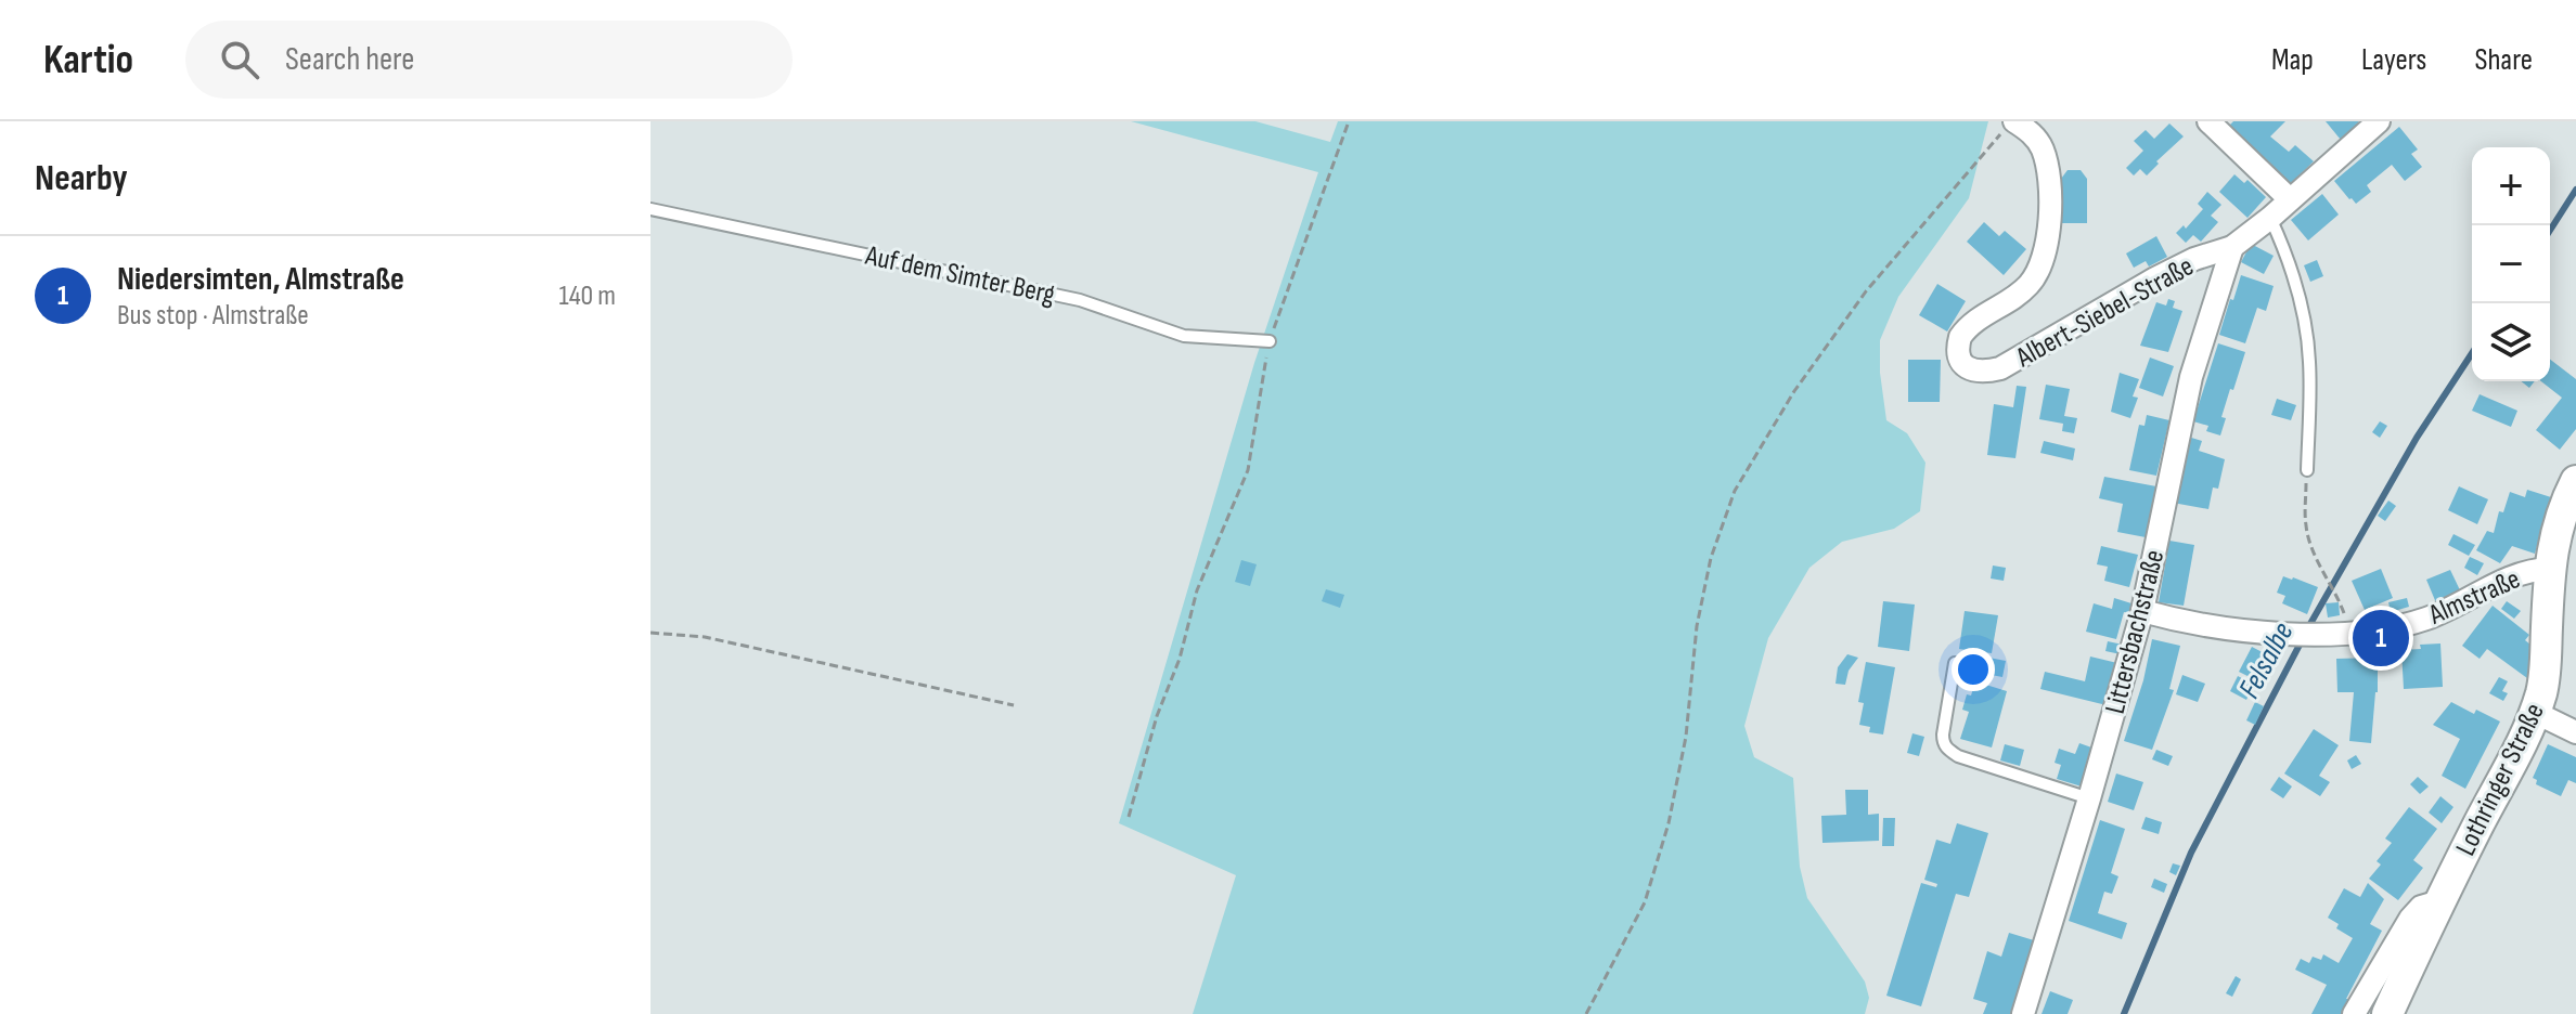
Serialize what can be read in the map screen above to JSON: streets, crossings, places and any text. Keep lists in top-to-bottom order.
{
  "streets": {
    "main road": ["Lothringer Straße"],
    "street": ["Albert-Siebel-Straße", "Almstraße", "Littersbachstraße"],
    "lane": ["Auf dem Simter Berg"]
  },
  "crossings": [
    ["Albert-Siebel-Straße", "Littersbachstraße"],
    ["Almstraße", "Littersbachstraße"],
    ["Almstraße", "Lothringer Straße"]
  ],
  "water": ["Felsalbe"],
  "page": {
    "header": "Kartio",
    "search": "Search here",
    "nav": ["Map", "Layers", "Share"],
    "heading": "Nearby",
    "map_buttons": ["+", "−"],
    "list": [
      {
        "mark": "1",
        "name": "Niedersimten, Almstraße",
        "note": "Bus stop · Almstraße",
        "value": "140 m"
      }
    ],
    "pins": "1"
  }
}
